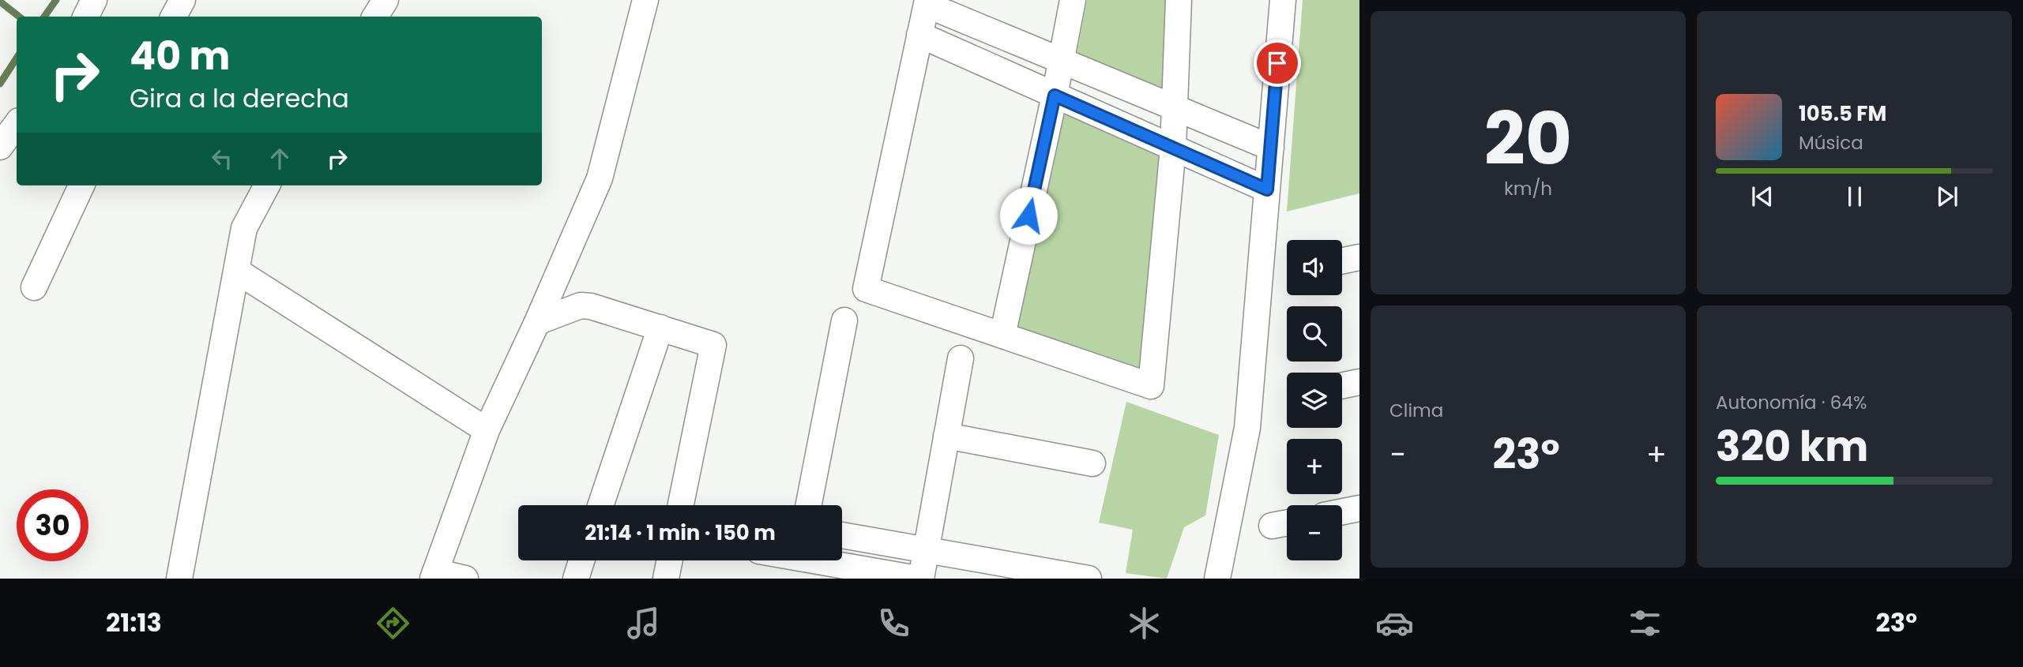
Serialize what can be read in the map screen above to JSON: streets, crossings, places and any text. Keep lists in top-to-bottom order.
{
  "page": {
    "tile": [
      ["20", "km/h"],
      "Clima",
      ["Autonomía · 64%", "320 km"]
    ],
    "turn": ["40 m", "Gira a la derecha"],
    "song": ["105.5 FM", "Música"],
    "map_buttons": ["+", "−"],
    "heat": ["−", "23°", "+"],
    "limit": "30",
    "trip": "21:14 · 1 min · 150 m",
    "tabs": ["21:13", "23°"]
  }
}
